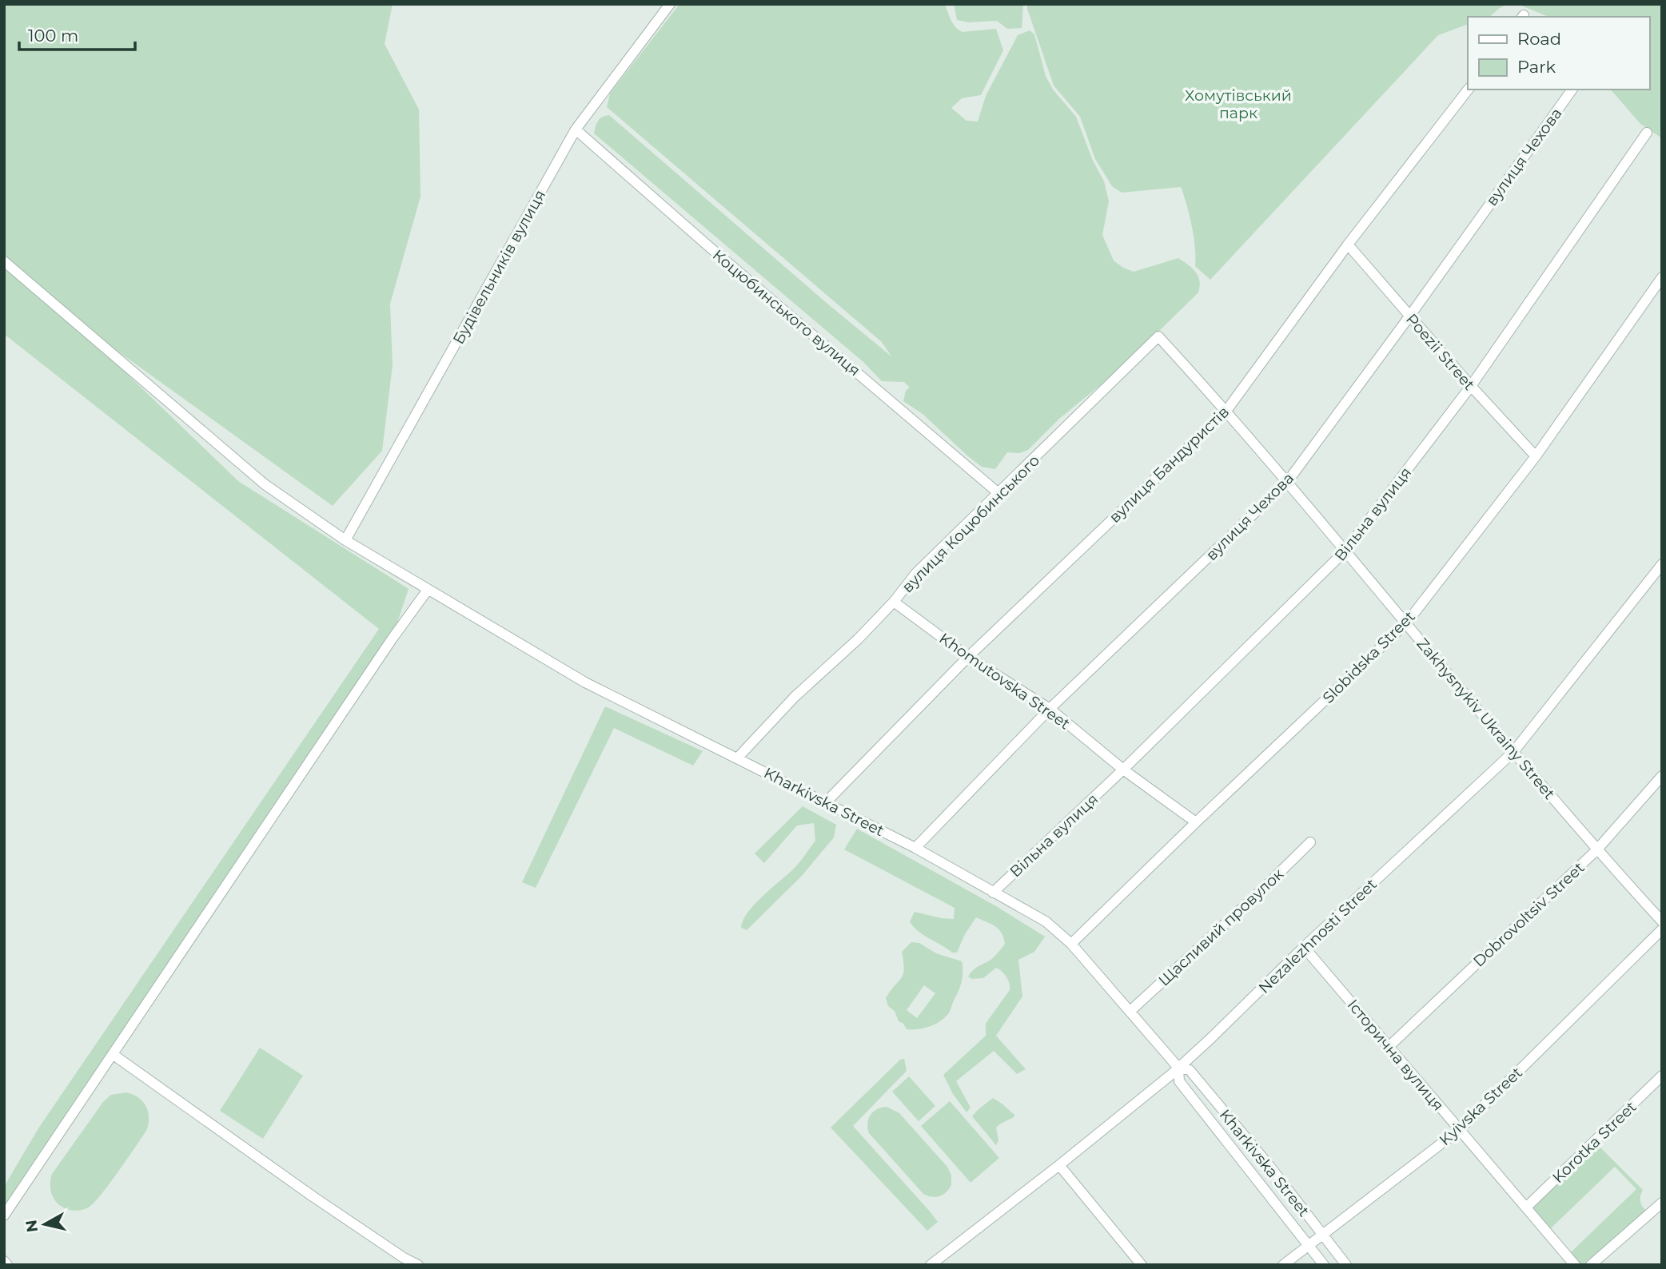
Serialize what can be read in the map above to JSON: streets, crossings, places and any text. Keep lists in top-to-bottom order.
{
  "streets": {
    "street": [
      "вулиця Чехова",
      "Будівельників вулиця",
      "Коцюбинського вулиця",
      "Poezii Street",
      "вулиця Бандуристів",
      "Вільна вулиця",
      "вулиця Коцюбинського",
      "Slobidska Street",
      "Khomutovska Street",
      "Zakhysnykiv Ukrainy Street",
      "Kharkivska Street",
      "Dobrovoltsiv Street",
      "Щасливий провулок",
      "Nezalezhnosti Street",
      "Історична вулиця",
      "Kyivska Street",
      "Korotka Street"
    ]
  },
  "crossings": [
    ["вулиця Чехова", "Poezii Street"],
    ["вулиця Чехова", "Khomutovska Street"],
    ["вулиця Чехова", "Zakhysnykiv Ukrainy Street"],
    ["вулиця Чехова", "Kharkivska Street"],
    ["Будівельників вулиця", "Коцюбинського вулиця"],
    ["Будівельників вулиця", "Kharkivska Street"],
    ["Коцюбинського вулиця", "вулиця Коцюбинського"],
    ["Poezii Street", "вулиця Бандуристів"],
    ["Poezii Street", "Вільна вулиця"],
    ["Poezii Street", "Slobidska Street"],
    ["вулиця Бандуристів", "Khomutovska Street"],
    ["вулиця Бандуристів", "Zakhysnykiv Ukrainy Street"],
    ["вулиця Бандуристів", "Kharkivska Street"],
    ["Вільна вулиця", "Khomutovska Street"],
    ["Вільна вулиця", "Zakhysnykiv Ukrainy Street"],
    ["Вільна вулиця", "Kharkivska Street"],
    ["вулиця Коцюбинського", "Khomutovska Street"],
    ["вулиця Коцюбинського", "Zakhysnykiv Ukrainy Street"],
    ["вулиця Коцюбинського", "Kharkivska Street"],
    ["Slobidska Street", "Khomutovska Street"],
    ["Slobidska Street", "Zakhysnykiv Ukrainy Street"],
    ["Slobidska Street", "Kharkivska Street"],
    ["Zakhysnykiv Ukrainy Street", "Dobrovoltsiv Street"],
    ["Zakhysnykiv Ukrainy Street", "Nezalezhnosti Street"],
    ["Kharkivska Street", "Щасливий провулок"],
    ["Kharkivska Street", "Nezalezhnosti Street"],
    ["Kharkivska Street", "Kyivska Street"],
    ["Dobrovoltsiv Street", "Історична вулиця"],
    ["Nezalezhnosti Street", "Історична вулиця"],
    ["Історична вулиця", "Kyivska Street"],
    ["Історична вулиця", "Korotka Street"]
  ],
  "parks": ["Хомутівський парк"],
  "legend": ["Road", "Park"],
  "scale_bar": "100 m",
  "north": "left"
}
